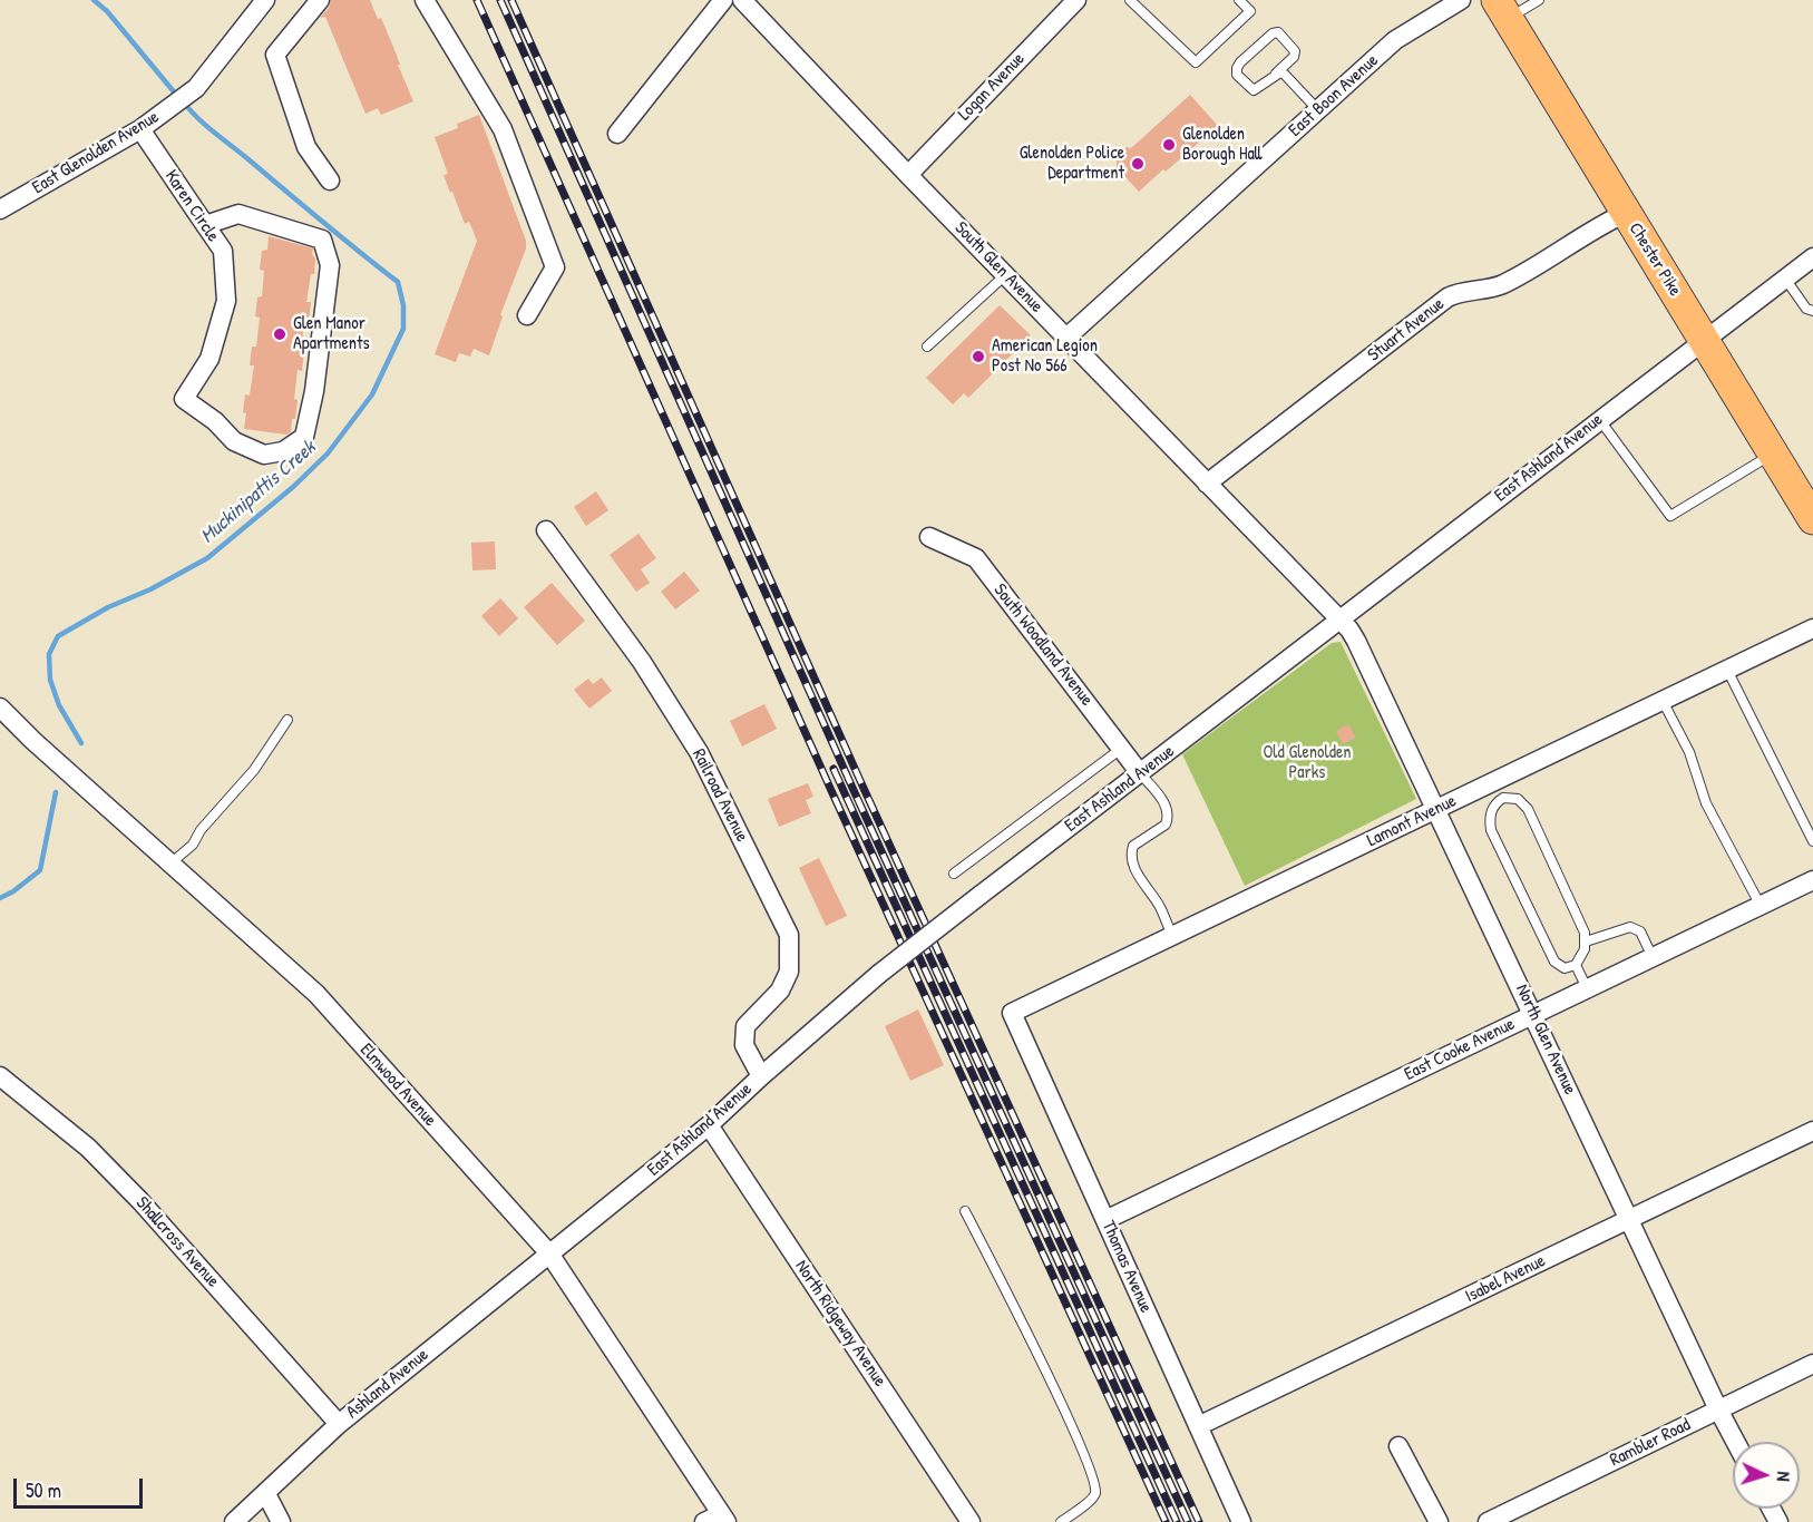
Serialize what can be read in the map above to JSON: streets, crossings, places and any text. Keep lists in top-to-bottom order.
{
  "streets": {
    "main road": ["Chester Pike"],
    "street": [
      "Logan Avenue",
      "East Boon Avenue",
      "East Glenolden Avenue",
      "Karen Circle",
      "South Glen Avenue",
      "Stuart Avenue",
      "East Ashland Avenue",
      "South Woodland Avenue",
      "Railroad Avenue",
      "Lamont Avenue",
      "North Glen Avenue",
      "East Cooke Avenue",
      "Elmwood Avenue",
      "Shallcross Avenue",
      "Thomas Avenue",
      "Isabel Avenue",
      "North Ridgeway Avenue",
      "Ashland Avenue",
      "Rambler Road"
    ]
  },
  "crossings": [
    ["Logan Avenue", "South Glen Avenue"],
    ["East Boon Avenue", "South Glen Avenue"],
    ["East Glenolden Avenue", "Karen Circle"],
    ["Chester Pike", "Stuart Avenue"],
    ["Chester Pike", "East Ashland Avenue"],
    ["South Glen Avenue", "Stuart Avenue"],
    ["South Glen Avenue", "East Ashland Avenue"],
    ["South Glen Avenue", "North Glen Avenue"],
    ["East Ashland Avenue", "South Woodland Avenue"],
    ["East Ashland Avenue", "Railroad Avenue"],
    ["East Ashland Avenue", "North Glen Avenue"],
    ["East Ashland Avenue", "Elmwood Avenue"],
    ["East Ashland Avenue", "North Ridgeway Avenue"],
    ["East Ashland Avenue", "Ashland Avenue"],
    ["Lamont Avenue", "North Glen Avenue"],
    ["Lamont Avenue", "Thomas Avenue"],
    ["North Glen Avenue", "East Cooke Avenue"],
    ["North Glen Avenue", "Isabel Avenue"],
    ["North Glen Avenue", "Rambler Road"],
    ["East Cooke Avenue", "Thomas Avenue"],
    ["Elmwood Avenue", "Ashland Avenue"],
    ["Shallcross Avenue", "Ashland Avenue"],
    ["Thomas Avenue", "Isabel Avenue"]
  ],
  "water": ["Muckinipattis Creek"],
  "parks": ["Old Glenolden Parks"],
  "places": [
    "Glenolden Borough Hall",
    "Glenolden Police Department",
    "Glen Manor Apartments",
    "American Legion Post No 566"
  ],
  "scale_bar": "50 m",
  "north": "right"
}
